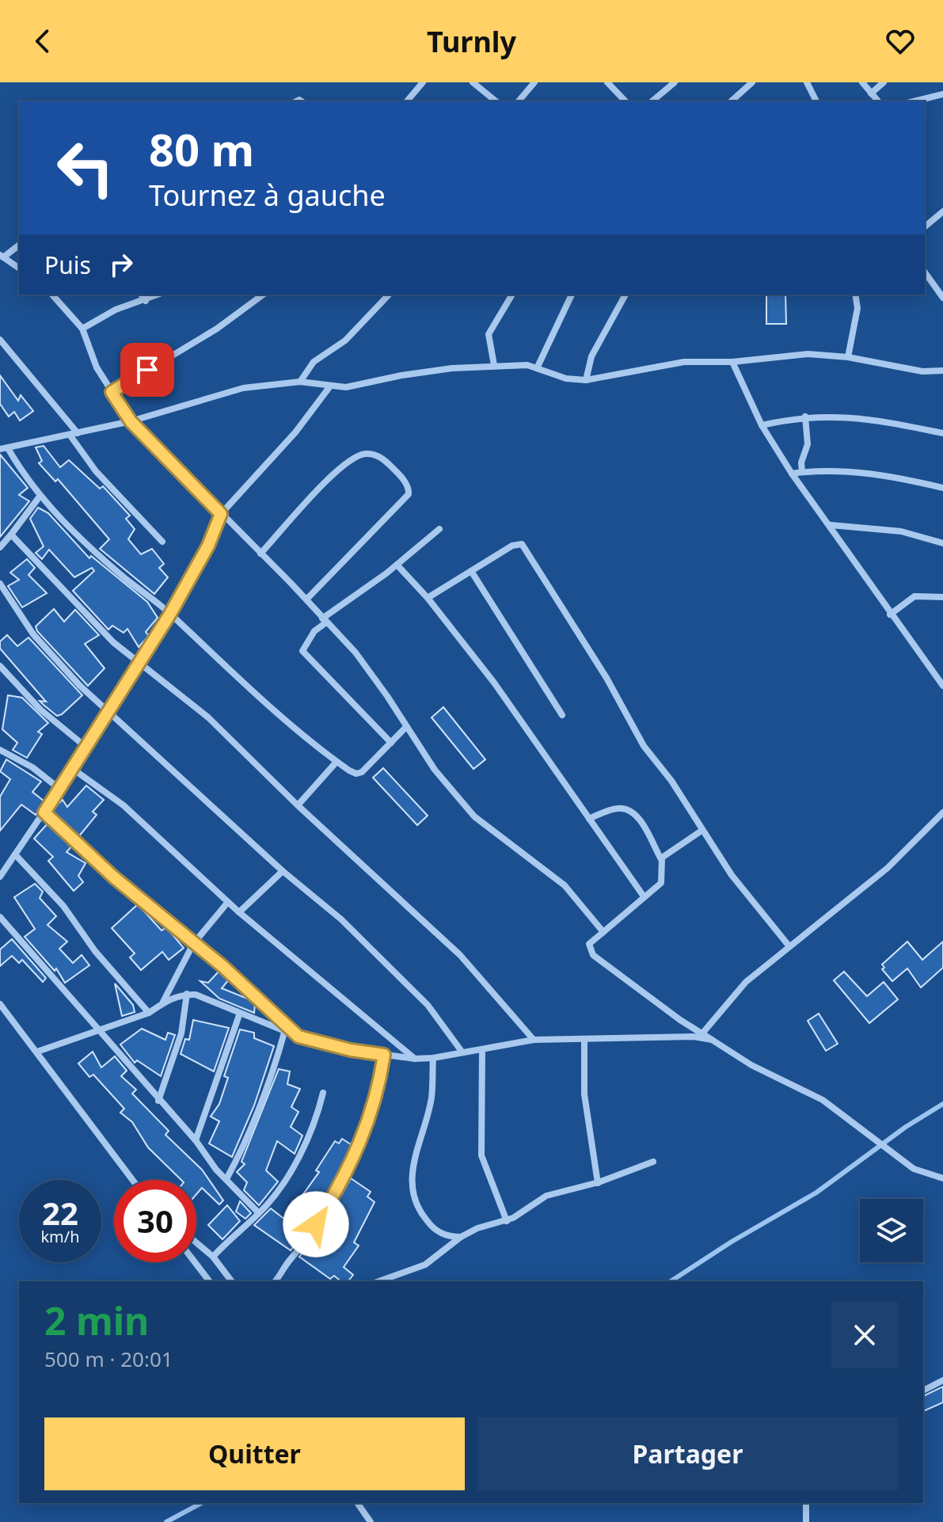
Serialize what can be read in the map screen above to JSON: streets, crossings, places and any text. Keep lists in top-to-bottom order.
{
  "page": {
    "header": "Turnly",
    "turn": ["80 m", "Tournez à gauche"],
    "then": "Puis",
    "speed": "22 km/h",
    "limit": "30",
    "heading": ["2 min", "500 m · 20:01"],
    "buttons": ["Quitter", "Partager"]
  }
}
